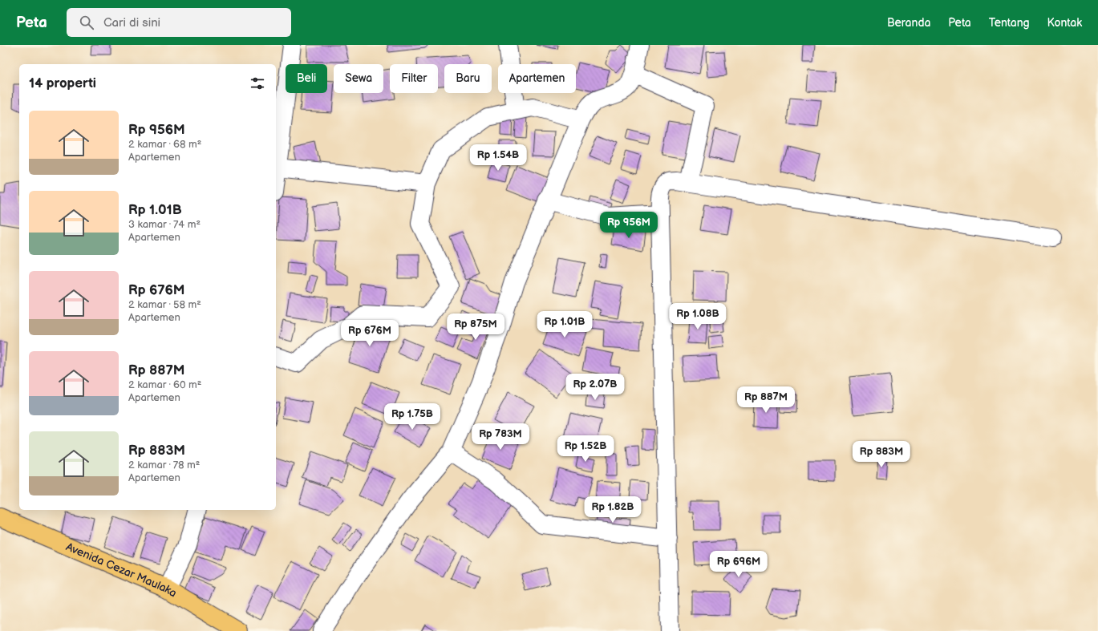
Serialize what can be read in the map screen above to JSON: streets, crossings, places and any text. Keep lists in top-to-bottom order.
{
  "streets": {
    "main road": ["Avenida Cezar Maulaka"]
  },
  "page": {
    "header": "Peta",
    "search": "Cari di sini",
    "nav": [
      "Beranda",
      "Peta",
      "Tentang",
      "Kontak"
    ],
    "chip": [
      "Beli",
      "Sewa",
      "Filter",
      "Baru",
      "Apartemen"
    ],
    "heading": "14 properti",
    "list": [
      {
        "name": "Rp 956M",
        "note": "2 kamar · 68 m² · Apartemen"
      },
      {
        "name": "Rp 1.01B",
        "note": "3 kamar · 74 m² · Apartemen"
      },
      {
        "name": "Rp 676M",
        "note": "2 kamar · 58 m² · Apartemen"
      },
      {
        "name": "Rp 887M",
        "note": "2 kamar · 60 m² · Apartemen"
      },
      {
        "name": "Rp 883M",
        "note": "2 kamar · 78 m² · Apartemen"
      }
    ],
    "price": [
      "Rp 1.54B",
      "Rp 956M",
      "Rp 1.08B",
      "Rp 1.01B",
      "Rp 875M",
      "Rp 676M",
      "Rp 2.07B",
      "Rp 887M",
      "Rp 1.75B",
      "Rp 783M",
      "Rp 1.52B",
      "Rp 883M",
      "Rp 1.82B",
      "Rp 696M"
    ]
  }
}
